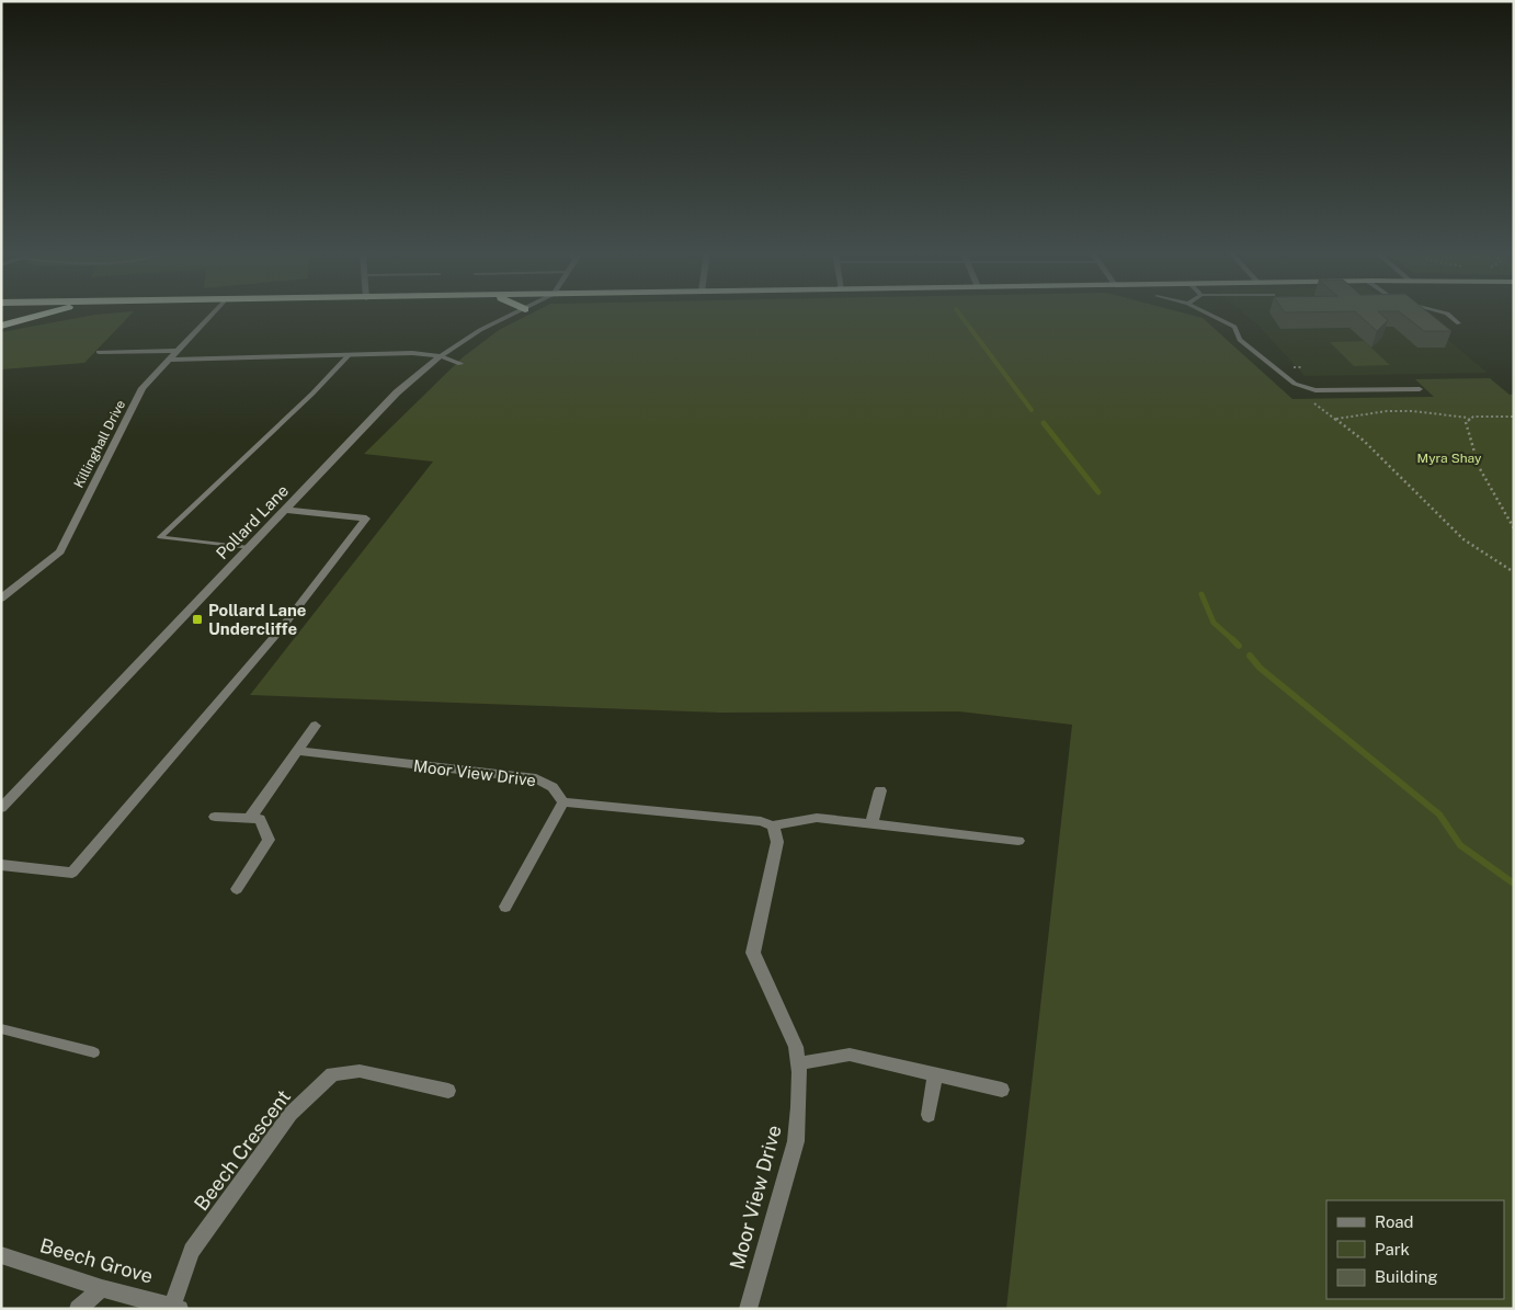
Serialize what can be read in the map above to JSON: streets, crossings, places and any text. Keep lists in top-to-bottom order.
{
  "streets": {
    "street": [
      "Killinghall Drive",
      "Pollard Lane",
      "Moor View Drive",
      "Beech Crescent",
      "Beech Grove"
    ]
  },
  "crossings": [
    ["Beech Crescent", "Beech Grove"]
  ],
  "parks": ["Myra Shay"],
  "places": {
    "transit": ["Pollard Lane Undercliffe"]
  },
  "legend": ["Road", "Park", "Building"]
}
